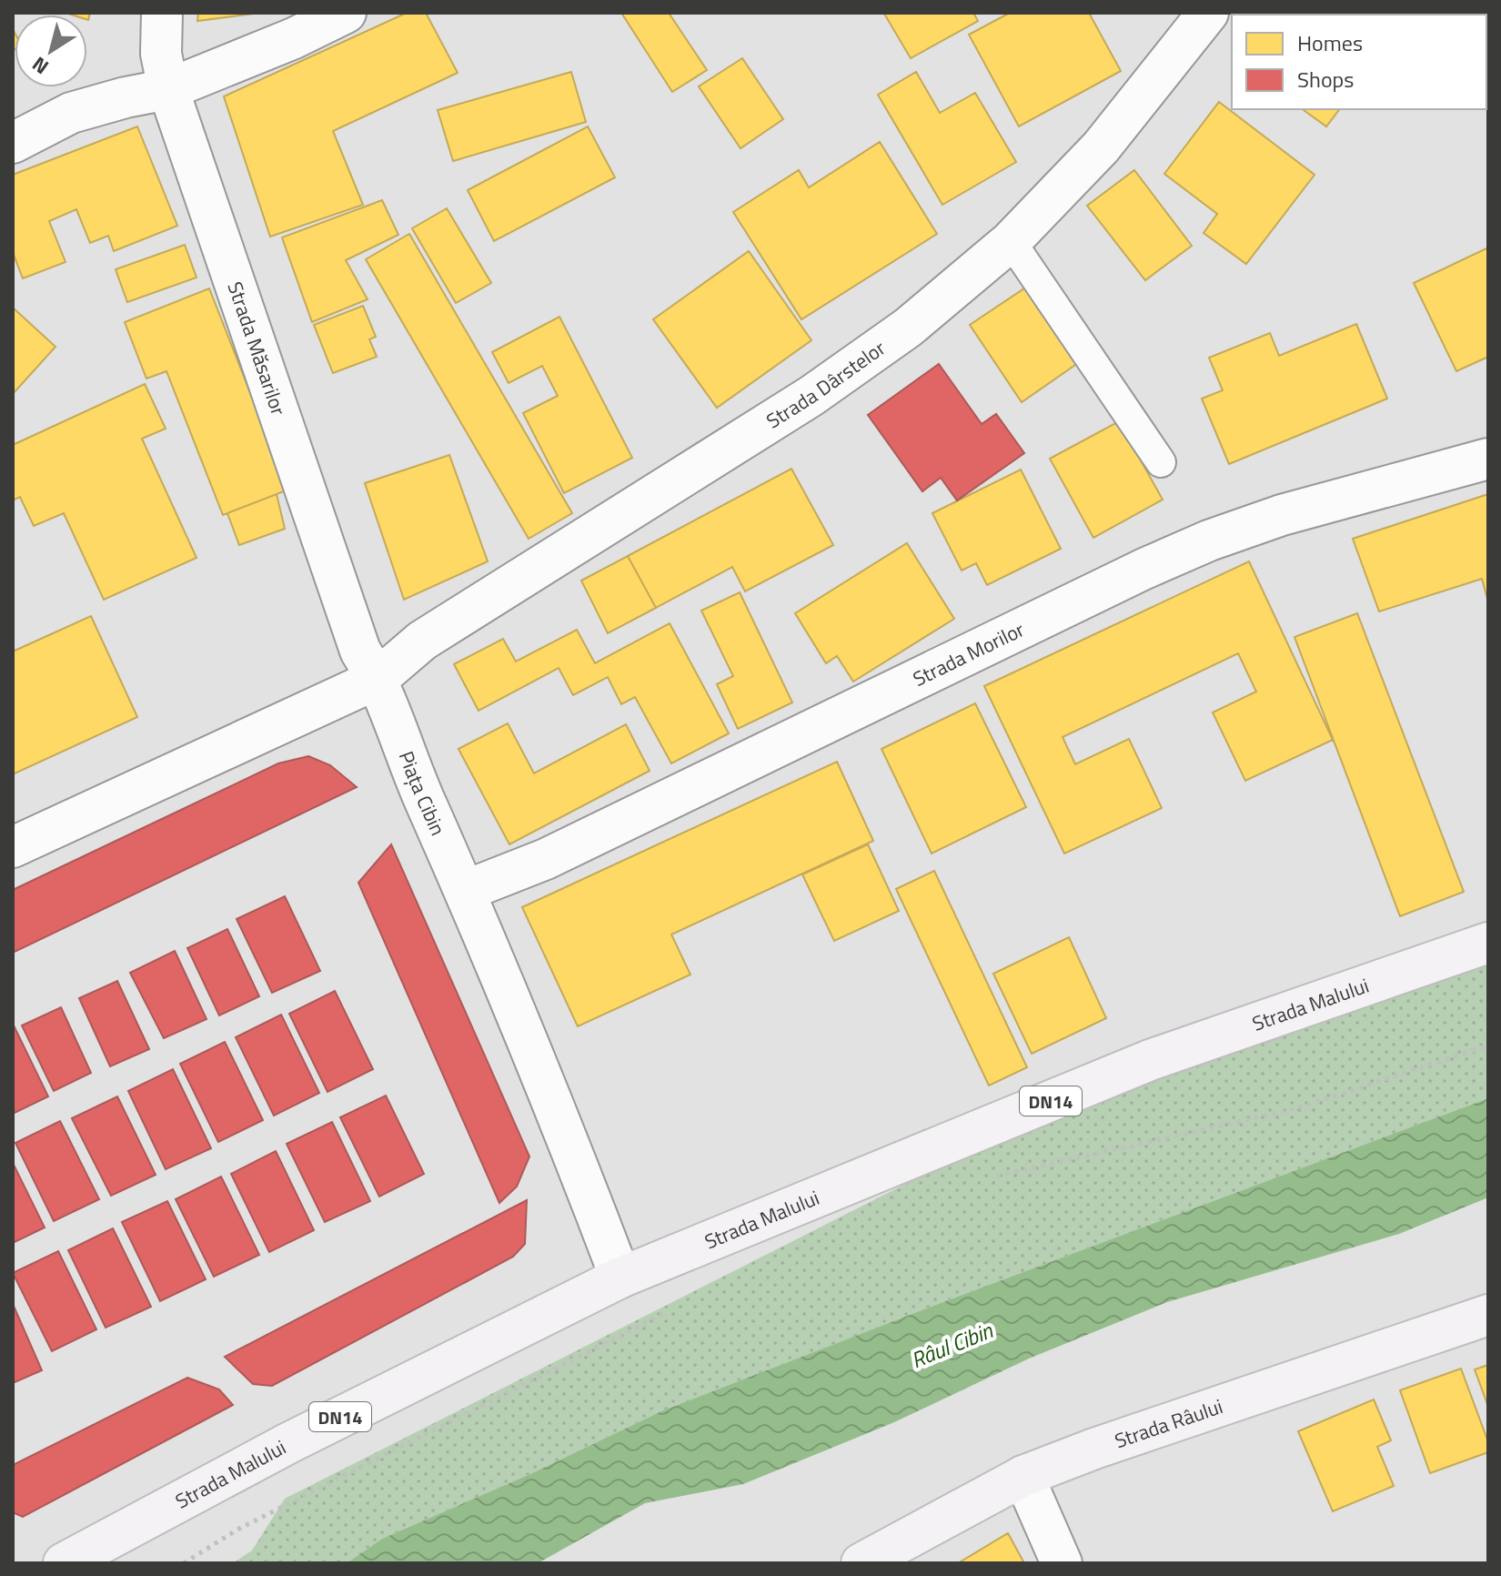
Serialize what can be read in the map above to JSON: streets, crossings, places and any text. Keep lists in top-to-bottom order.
{
  "streets": {
    "main road": ["Strada Malului", "DN14", "Strada Râului"],
    "street": [
      "Strada Măsarilor",
      "Strada Dârstelor",
      "Strada Morilor",
      "Piața Cibin"
    ]
  },
  "crossings": [
    ["Strada Măsarilor", "Strada Dârstelor"],
    ["Strada Măsarilor", "Piața Cibin"],
    ["Strada Dârstelor", "Piața Cibin"],
    ["Strada Morilor", "Piața Cibin"],
    ["Piața Cibin", "Strada Malului"]
  ],
  "water": ["Râul Cibin"],
  "legend": ["Homes", "Shops"],
  "north": "bottom left"
}
